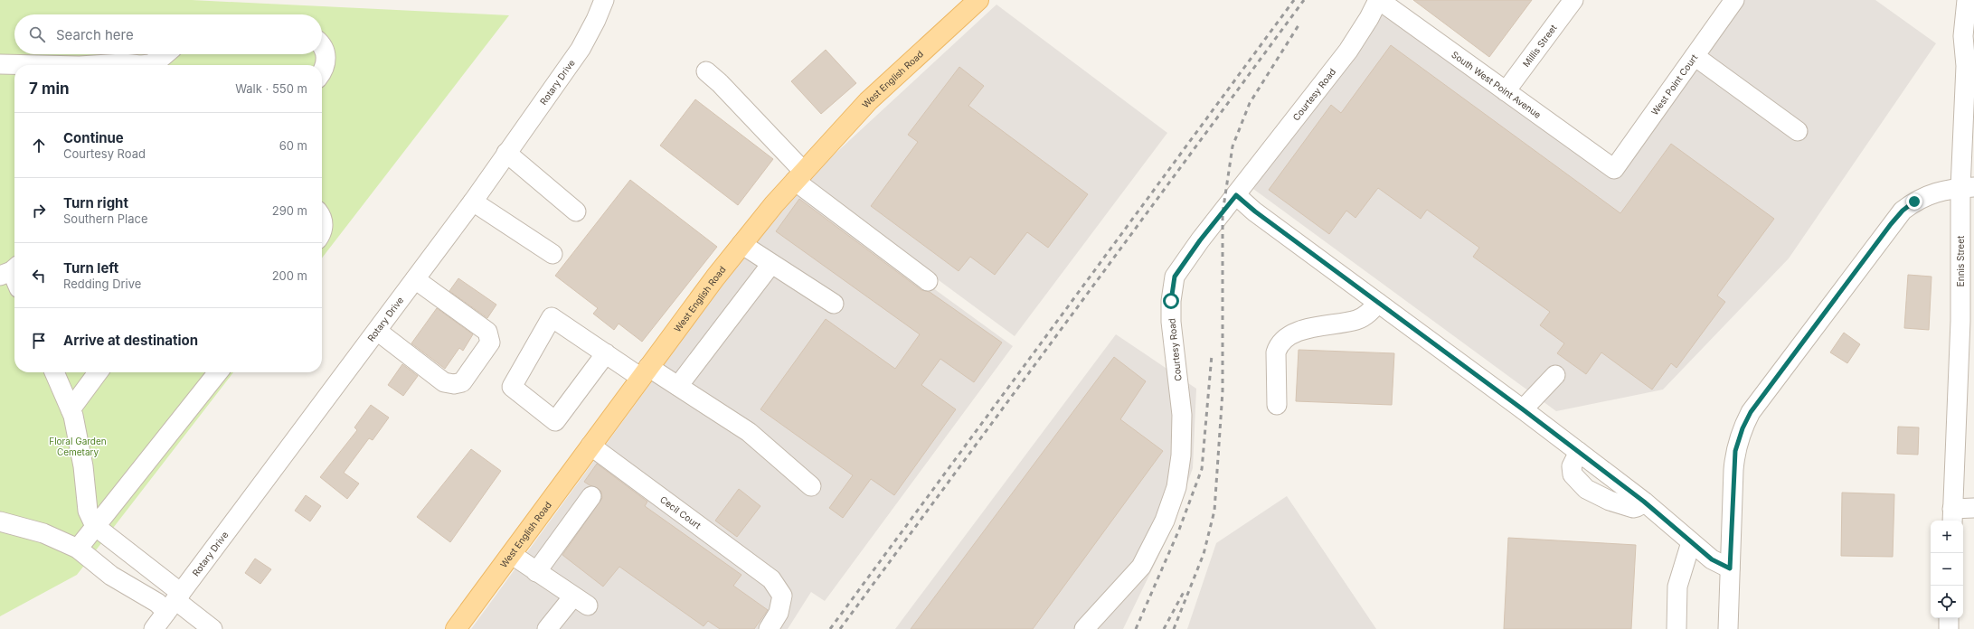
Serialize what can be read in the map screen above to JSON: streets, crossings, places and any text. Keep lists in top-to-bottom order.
{
  "streets": {
    "main road": ["West English Road"],
    "street": [
      "Millis Street",
      "Rotary Drive",
      "South West Point Avenue",
      "West Point Court",
      "Courtesy Road",
      "Ennis Street",
      "Cecil Court"
    ]
  },
  "crossings": [
    ["Millis Street", "South West Point Avenue"],
    ["West English Road", "Cecil Court"],
    ["South West Point Avenue", "West Point Court"],
    ["South West Point Avenue", "Courtesy Road"]
  ],
  "parks": ["Floral Garden Cemetary"],
  "page": {
    "search": "Search here",
    "heading": ["7 min", "Walk · 550 m"],
    "list": [
      ["Continue", "Courtesy Road", "60 m"],
      ["Turn right", "Southern Place", "290 m"],
      ["Turn left", "Redding Drive", "200 m"],
      "Arrive at destination"
    ],
    "map_buttons": ["+", "−"]
  }
}
